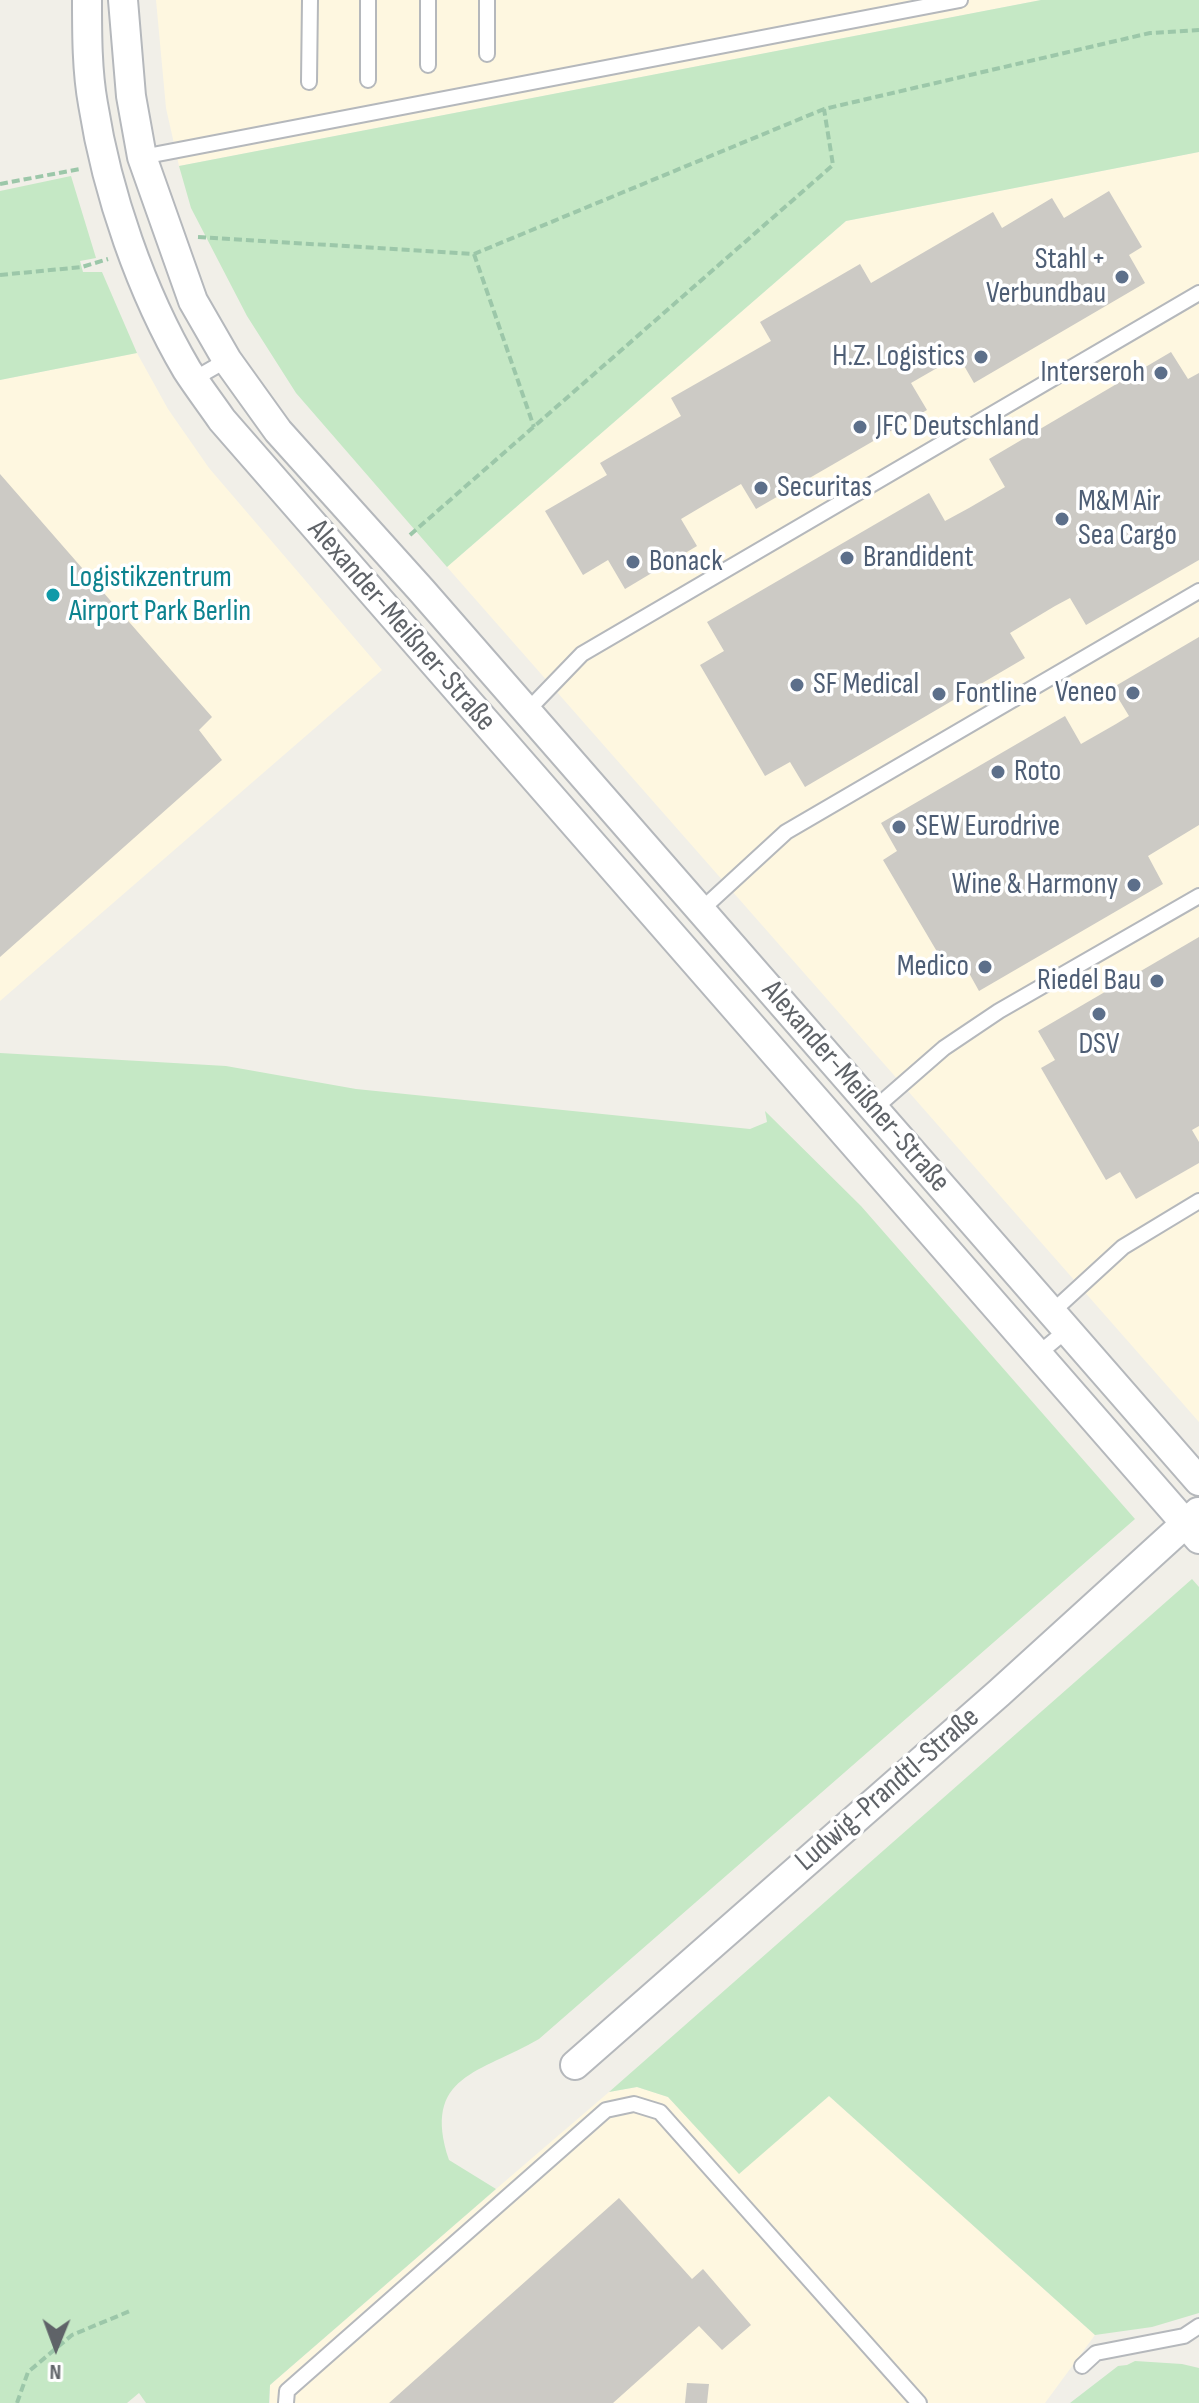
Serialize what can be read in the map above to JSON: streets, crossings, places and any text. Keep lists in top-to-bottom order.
{
  "streets": {
    "street": ["Alexander-Meißner-Straße", "Ludwig-Prandtl-Straße"]
  },
  "crossings": [
    ["Alexander-Meißner-Straße", "Ludwig-Prandtl-Straße"]
  ],
  "places": [
    "Stahl + Verbundbau",
    "H.Z. Logistics",
    "Interseroh",
    "JFC Deutschland",
    "Securitas",
    "M&M Air Sea Cargo",
    "Brandident",
    "Bonack",
    "Logistikzentrum Airport Park Berlin",
    "SF Medical",
    "Veneo",
    "Fontline",
    "Roto",
    "SEW Eurodrive",
    "Wine & Harmony",
    "Medico",
    "Riedel Bau",
    "DSV"
  ],
  "north": "bottom"
}
